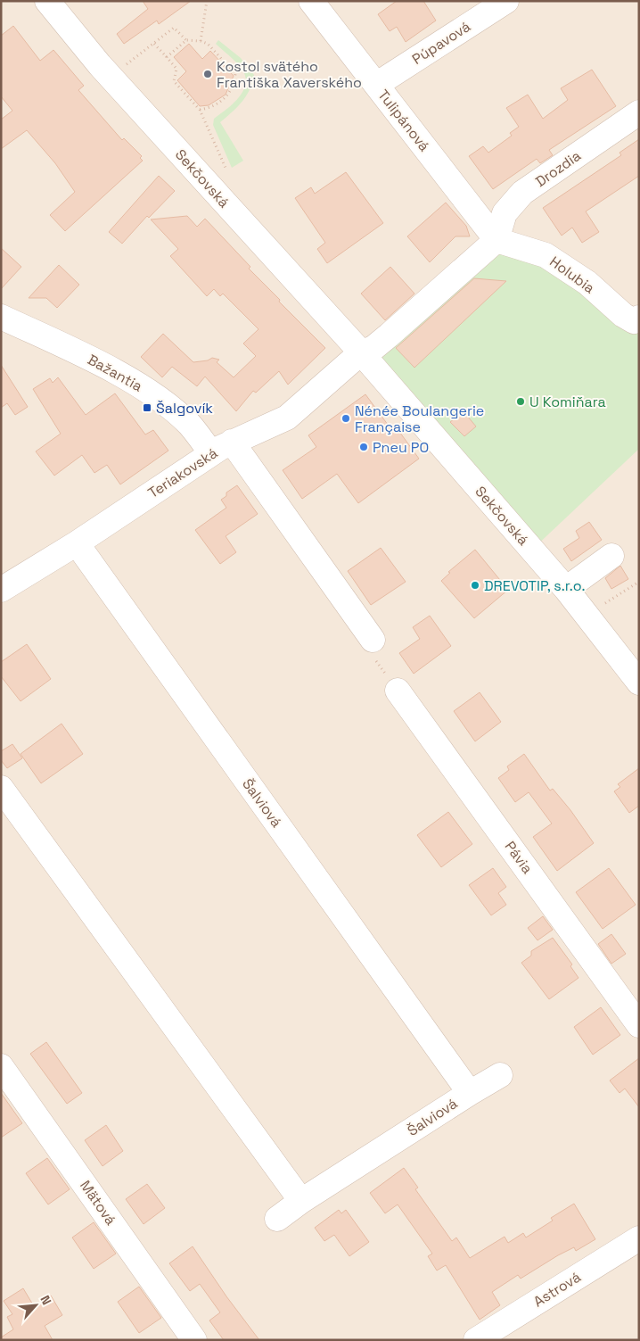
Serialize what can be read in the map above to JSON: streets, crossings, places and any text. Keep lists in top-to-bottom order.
{
  "streets": {
    "street": [
      "Púpavová",
      "Tulipánová",
      "Drozdia",
      "Sekčovská",
      "Holubia",
      "Bažantia",
      "Teriakovská",
      "Šalviová",
      "Pávia",
      "Mätová",
      "Astrová"
    ]
  },
  "crossings": [
    ["Púpavová", "Tulipánová"],
    ["Tulipánová", "Drozdia"],
    ["Tulipánová", "Holubia"],
    ["Drozdia", "Holubia"],
    ["Sekčovská", "Teriakovská"],
    ["Bažantia", "Teriakovská"],
    ["Teriakovská", "Šalviová"]
  ],
  "places": {
    "other": [
      "Kostol svätého Františka Xaverského",
      "U Komiňara",
      "Nénée Boulangerie Française",
      "Pneu PO",
      "DREVOTIP, s.r.o."
    ],
    "transit": ["Šalgovík"]
  },
  "north": "top right"
}
